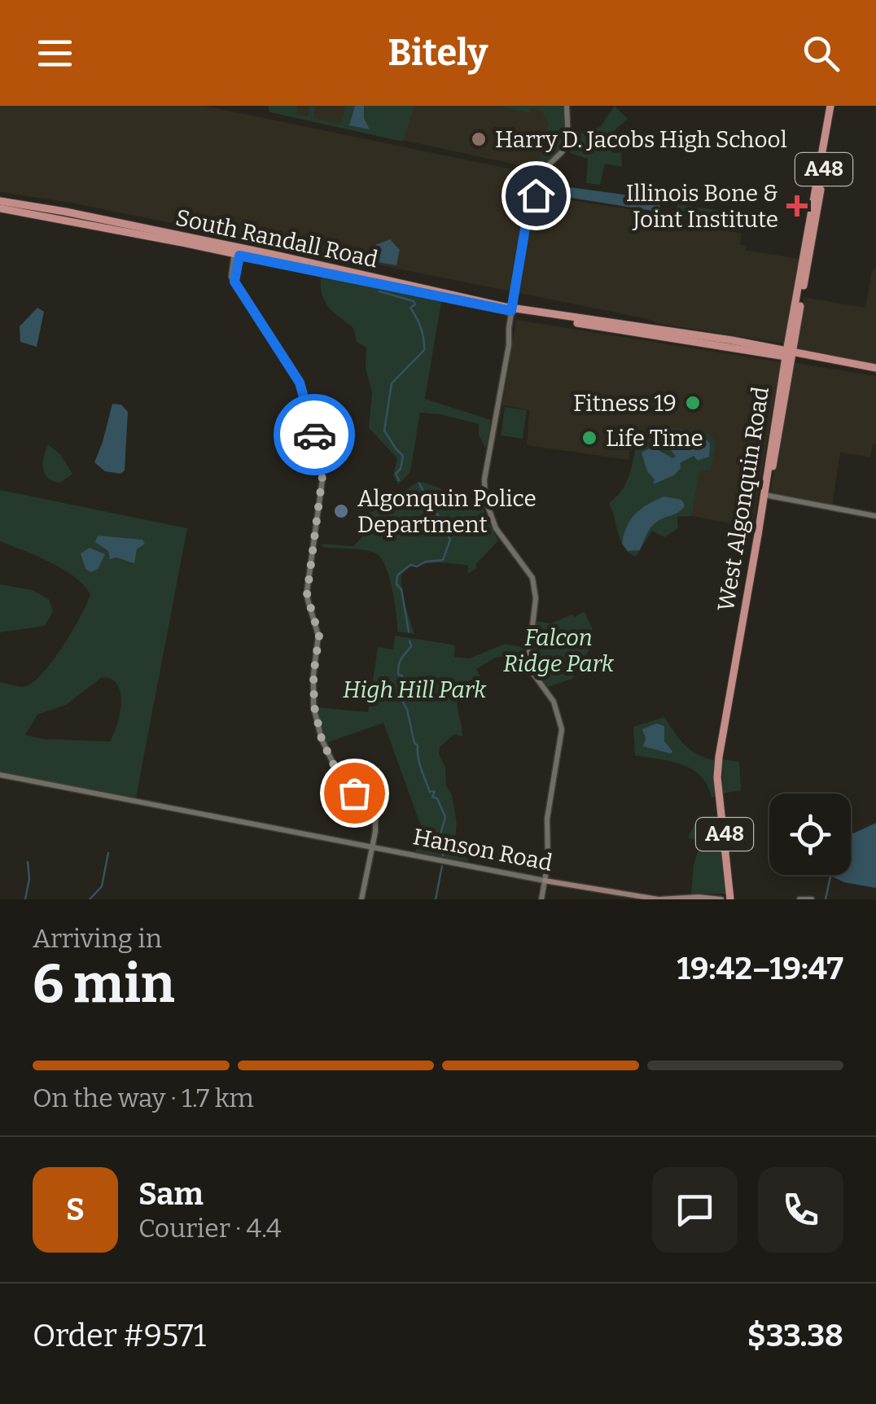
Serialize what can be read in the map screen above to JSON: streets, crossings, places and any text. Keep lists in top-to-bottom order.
{
  "streets": {
    "main road": [
      "A48",
      "South Randall Road",
      "West Algonquin Road",
      "Hanson Road"
    ]
  },
  "crossings": [
    ["A48", "South Randall Road"],
    ["A48", "West Algonquin Road"],
    ["South Randall Road", "West Algonquin Road"]
  ],
  "parks": ["Falcon Ridge Park", "High Hill Park"],
  "places": {
    "other": [
      "Harry D. Jacobs High School",
      "Fitness 19",
      "Life Time",
      "Algonquin Police Department"
    ],
    "health": ["Illinois Bone & Joint Institute"]
  },
  "page": {
    "header": "Bitely",
    "heading": ["6 min", "Arriving in", "19:42–19:47"],
    "panel": [
      "Sam",
      "Courier · 4.4",
      "Order #9571",
      "$33.38"
    ],
    "bar": "On the way · 1.7 km",
    "round": "S"
  }
}
